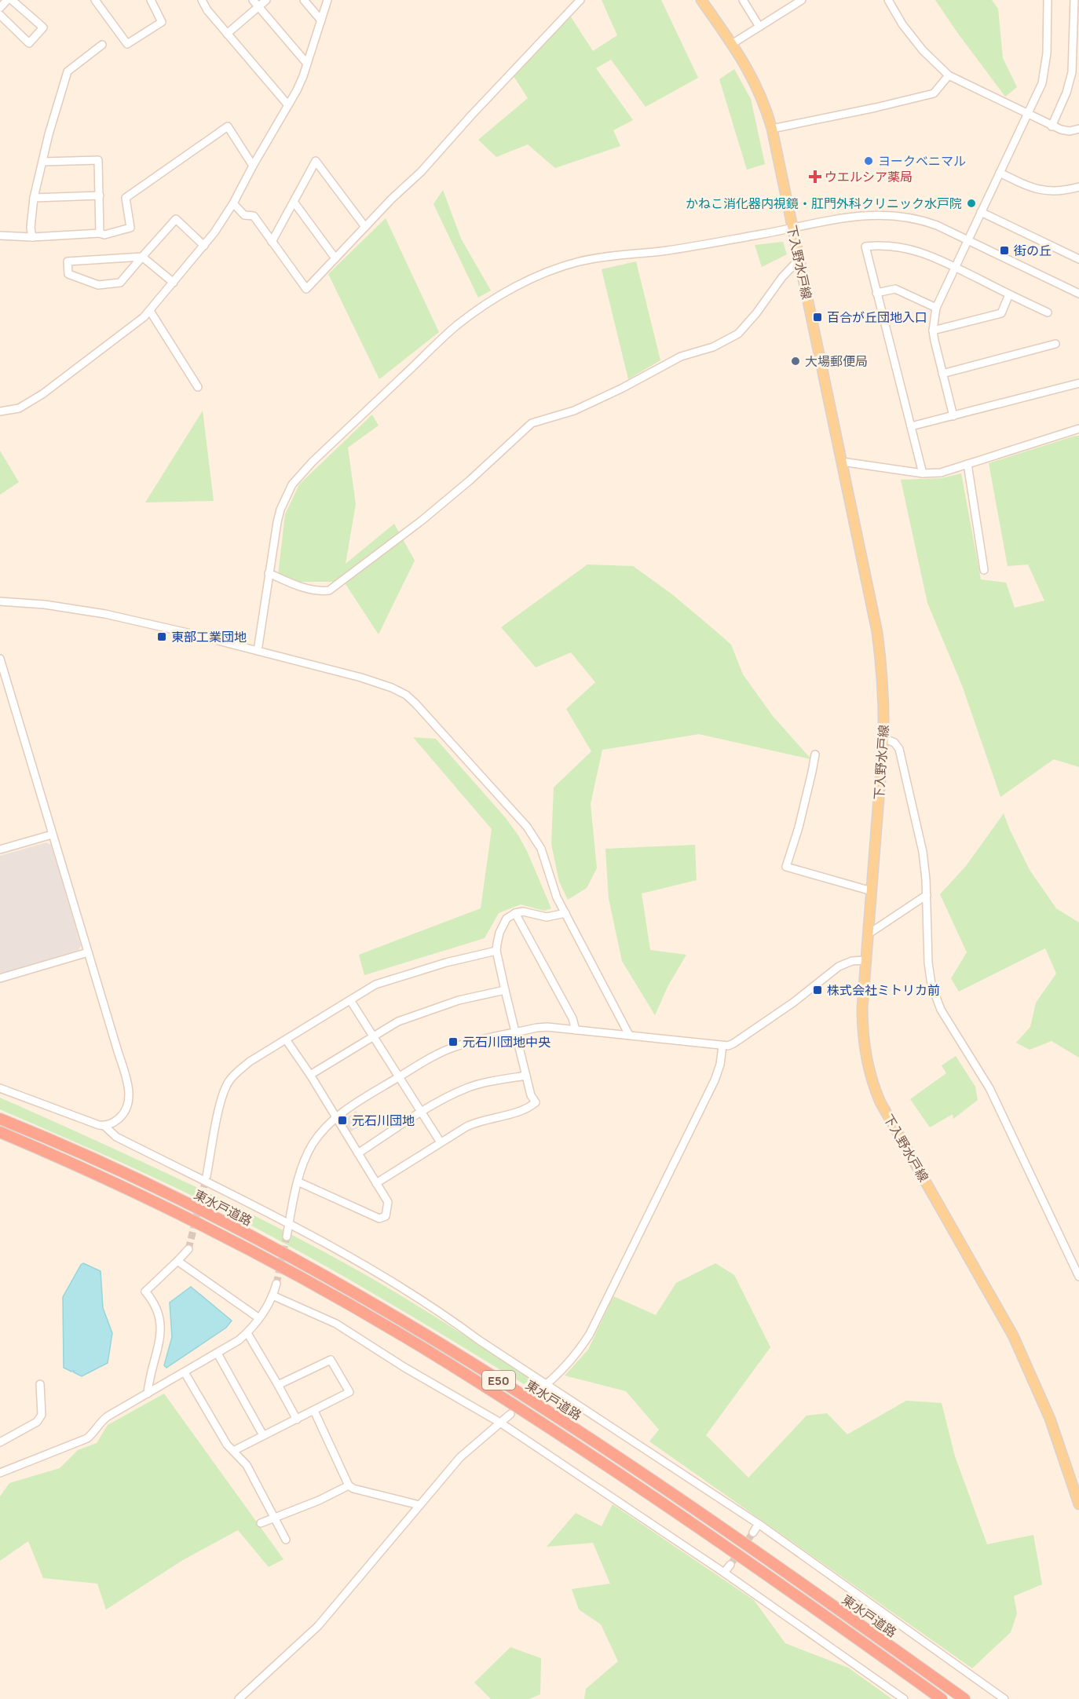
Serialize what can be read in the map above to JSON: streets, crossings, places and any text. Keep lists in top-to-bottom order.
{
  "streets": {
    "highway": ["東水戸道路", "E50"],
    "main road": ["下入野水戸線"]
  },
  "places": {
    "other": ["ヨークベニマル", "かねこ消化器内視鏡・肛門外科クリニック水戸院", "大場郵便局"],
    "health": ["ウエルシア薬局"],
    "transit": [
      "街の丘",
      "百合が丘団地入口",
      "東部工業団地",
      "株式会社ミトリカ前",
      "元石川団地中央",
      "元石川団地"
    ]
  }
}
